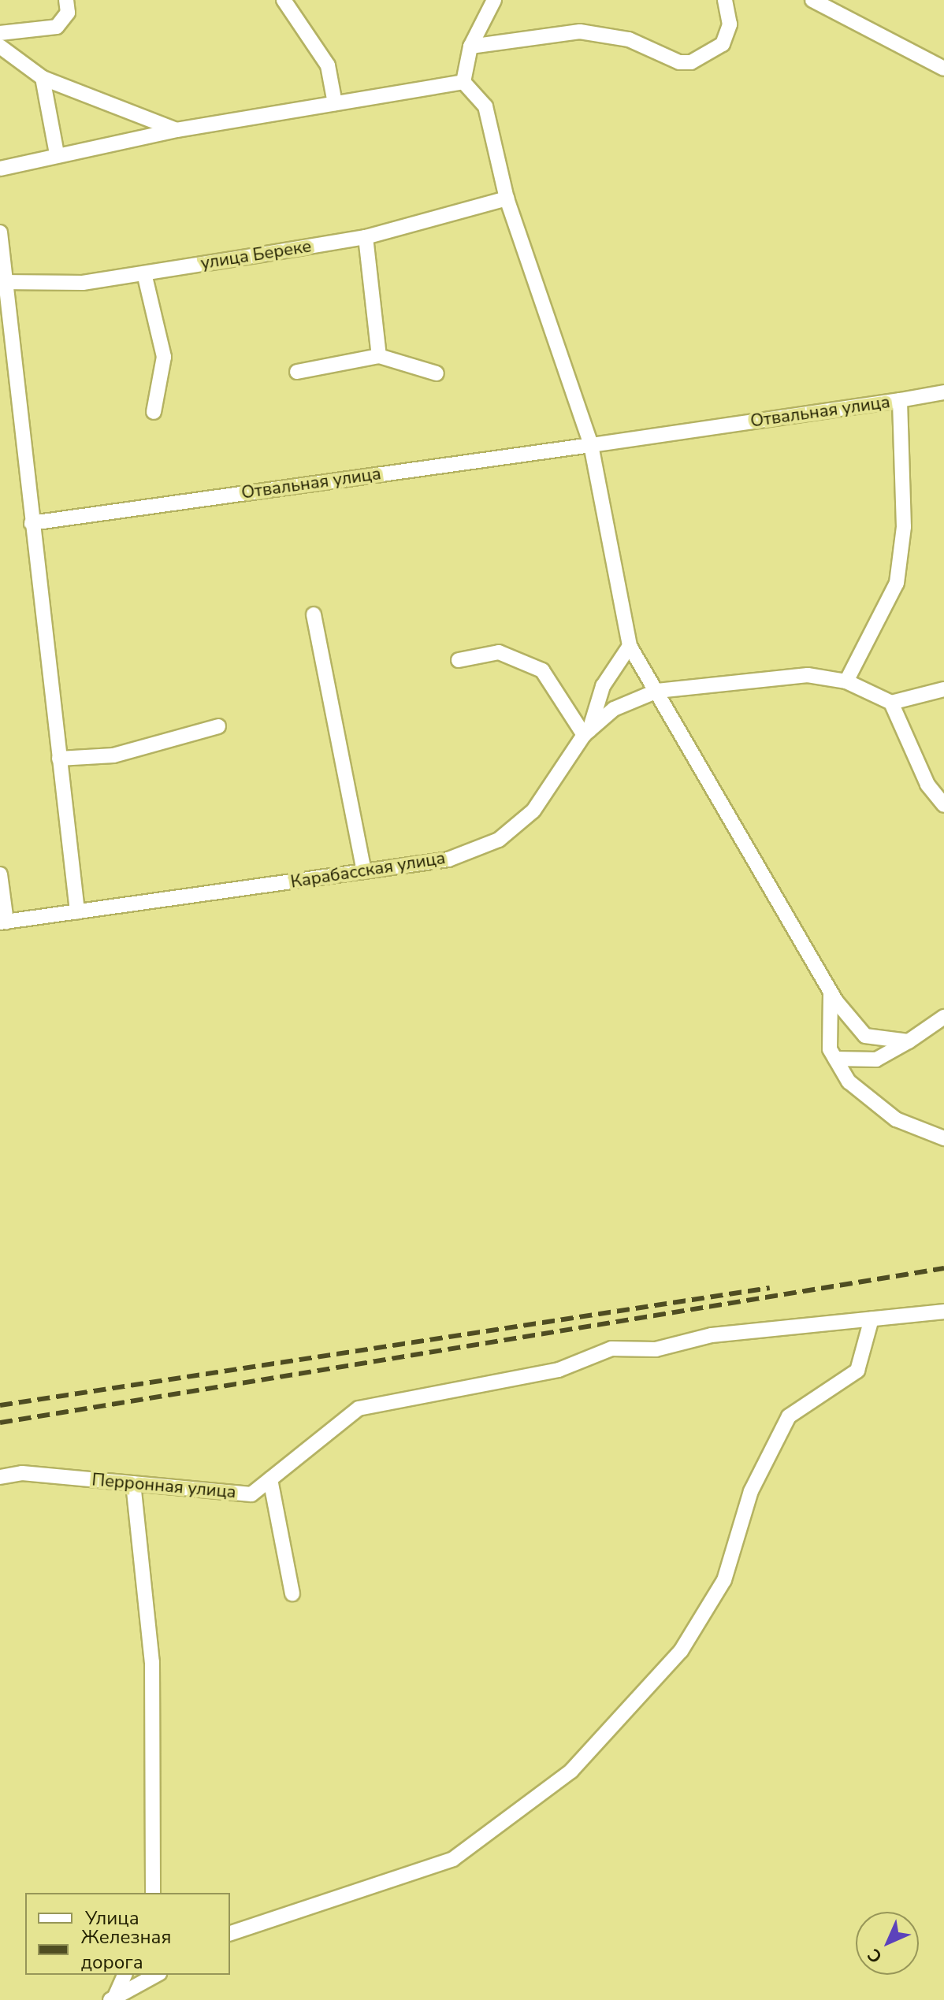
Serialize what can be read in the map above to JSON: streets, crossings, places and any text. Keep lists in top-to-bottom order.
{
  "streets": {
    "street": [
      "улица Береке",
      "Отвальная улица",
      "Карабасская улица",
      "Перронная улица"
    ]
  },
  "crossings": [
    ["Отвальная улица", "Карабасская улица"]
  ],
  "legend": ["Улица", "Железная дорога"],
  "north": "bottom left"
}
